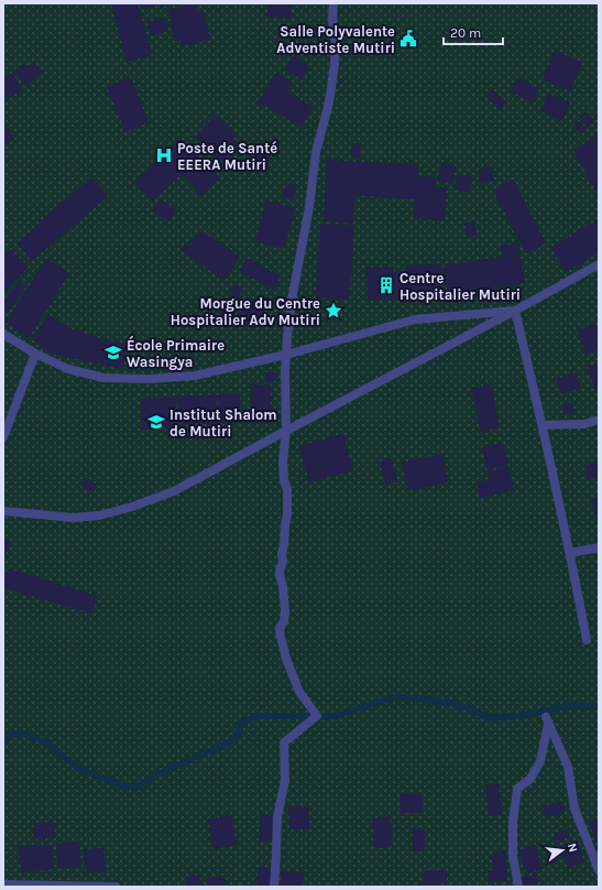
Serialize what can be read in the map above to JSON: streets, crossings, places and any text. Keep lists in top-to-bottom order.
{
  "places": {
    "public building": ["Salle Polyvalente Adventiste Mutiri"],
    "hospital": ["Poste de Santé EEERA Mutiri"],
    "building": ["Centre Hospitalier Mutiri"],
    "place": ["Morgue du Centre Hospitalier Adv Mutiri"],
    "school or university": ["École Primaire Wasingya", "Institut Shalom de Mutiri"]
  },
  "scale_bar": "20 m",
  "north": "right"
}
